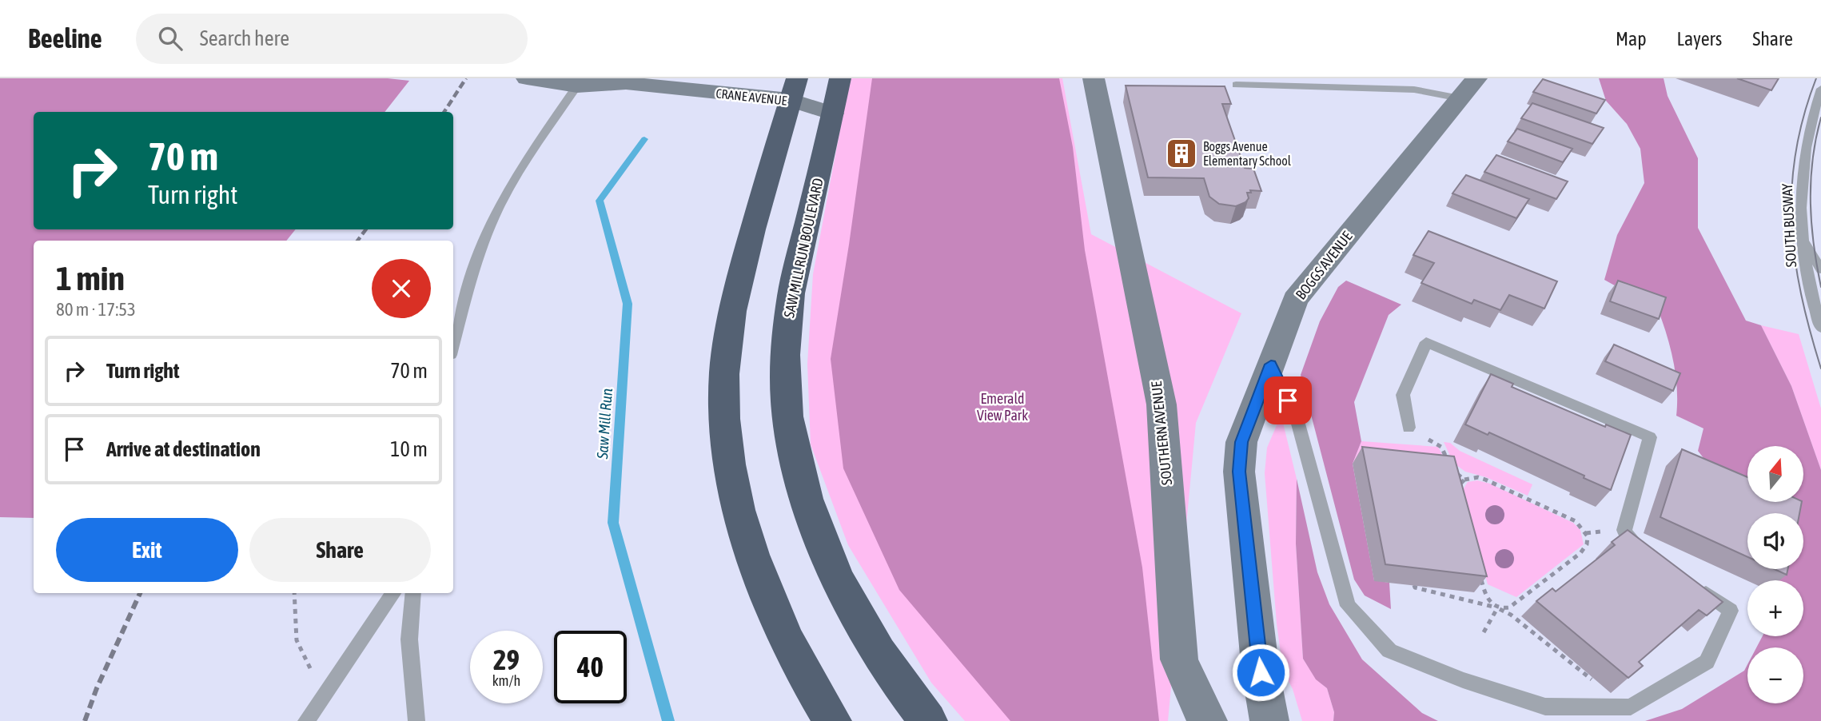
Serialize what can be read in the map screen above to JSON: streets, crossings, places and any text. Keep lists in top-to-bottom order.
{
  "streets": {
    "highway": ["SAW MILL RUN BOULEVARD"],
    "street": ["CRANE AVENUE", "BOGGS AVENUE", "SOUTHERN AVENUE"],
    "lane": ["SOUTH BUSWAY"]
  },
  "crossings": [
    ["CRANE AVENUE", "SAW MILL RUN BOULEVARD"]
  ],
  "water": ["Saw Mill Run"],
  "parks": ["Emerald View Park"],
  "places": {
    "building": ["Boggs Avenue Elementary School"]
  },
  "north": "top",
  "page": {
    "header": "Beeline",
    "search": "Search here",
    "nav": ["Map", "Layers", "Share"],
    "turn": ["70 m", "Turn right"],
    "heading": ["1 min", "80 m · 17:53"],
    "list": [
      {
        "name": "Turn right",
        "value": "70 m"
      },
      {
        "name": "Arrive at destination",
        "value": "10 m"
      }
    ],
    "map_buttons": ["+", "−"],
    "buttons": ["Exit", "Share"],
    "speed": "29 km/h",
    "limit": "40"
  }
}
